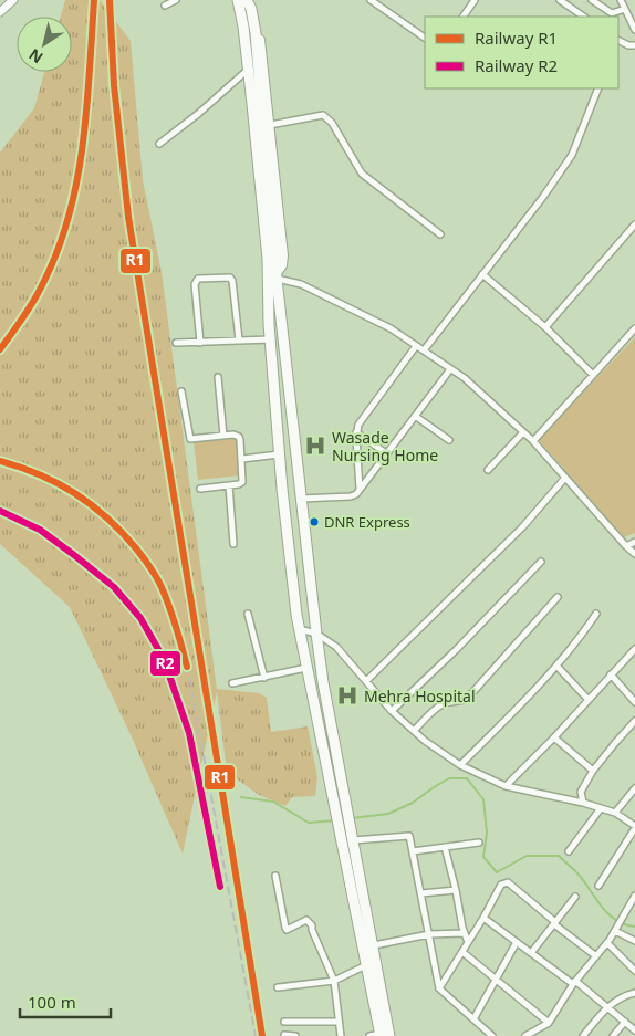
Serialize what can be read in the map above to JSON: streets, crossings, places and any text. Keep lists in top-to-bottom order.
{
  "places": {
    "hospital": ["Wasade Nursing Home", "Mehra Hospital"],
    "other": ["DNR Express"]
  },
  "lines": ["rail line R1", "rail line R2"],
  "legend": ["Railway R1", "Railway R2"],
  "scale_bar": "100 m",
  "north": "bottom left"
}
